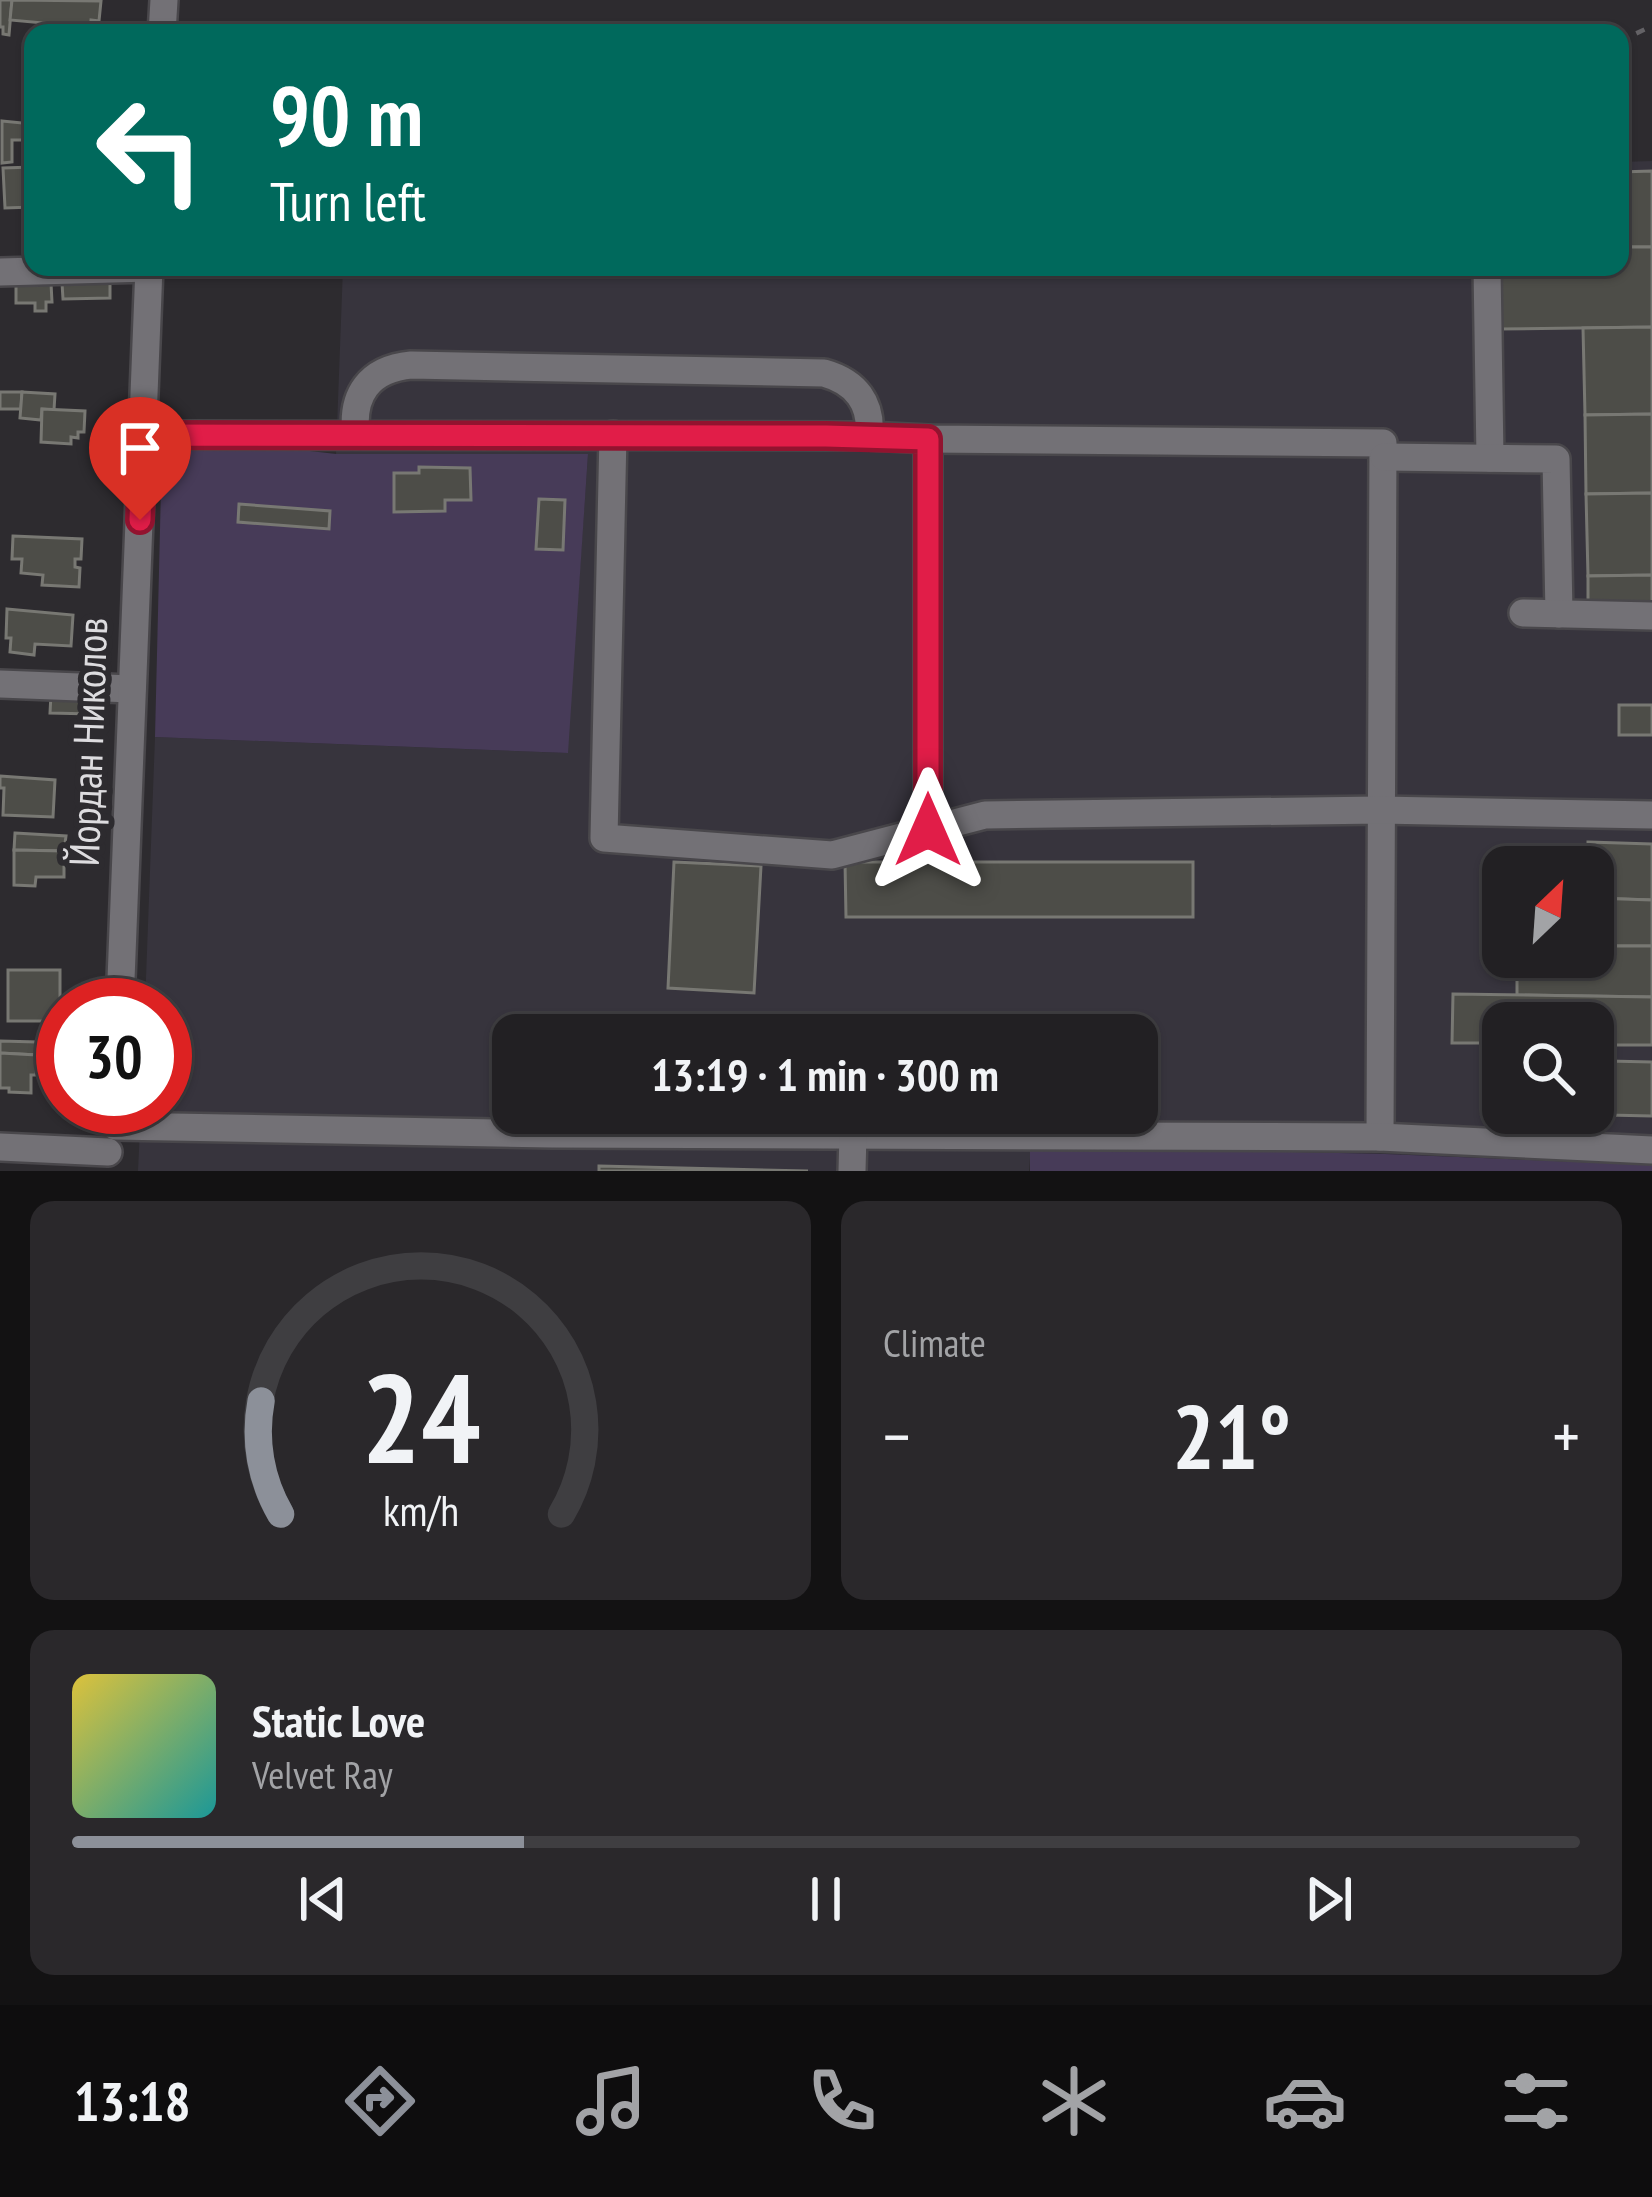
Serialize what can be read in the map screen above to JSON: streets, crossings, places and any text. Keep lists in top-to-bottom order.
{
  "streets": {
    "street": ["Йордан Николов"]
  },
  "north": "top right",
  "page": {
    "turn": ["90 m", "Turn left"],
    "limit": "30",
    "trip": "13:19 · 1 min · 300 m",
    "tile": "Climate",
    "heat": ["−", "21°", "+"],
    "song": ["Static Love", "Velvet Ray"],
    "tabs": "13:18",
    "gauge": ["24", "km/h"]
  }
}
